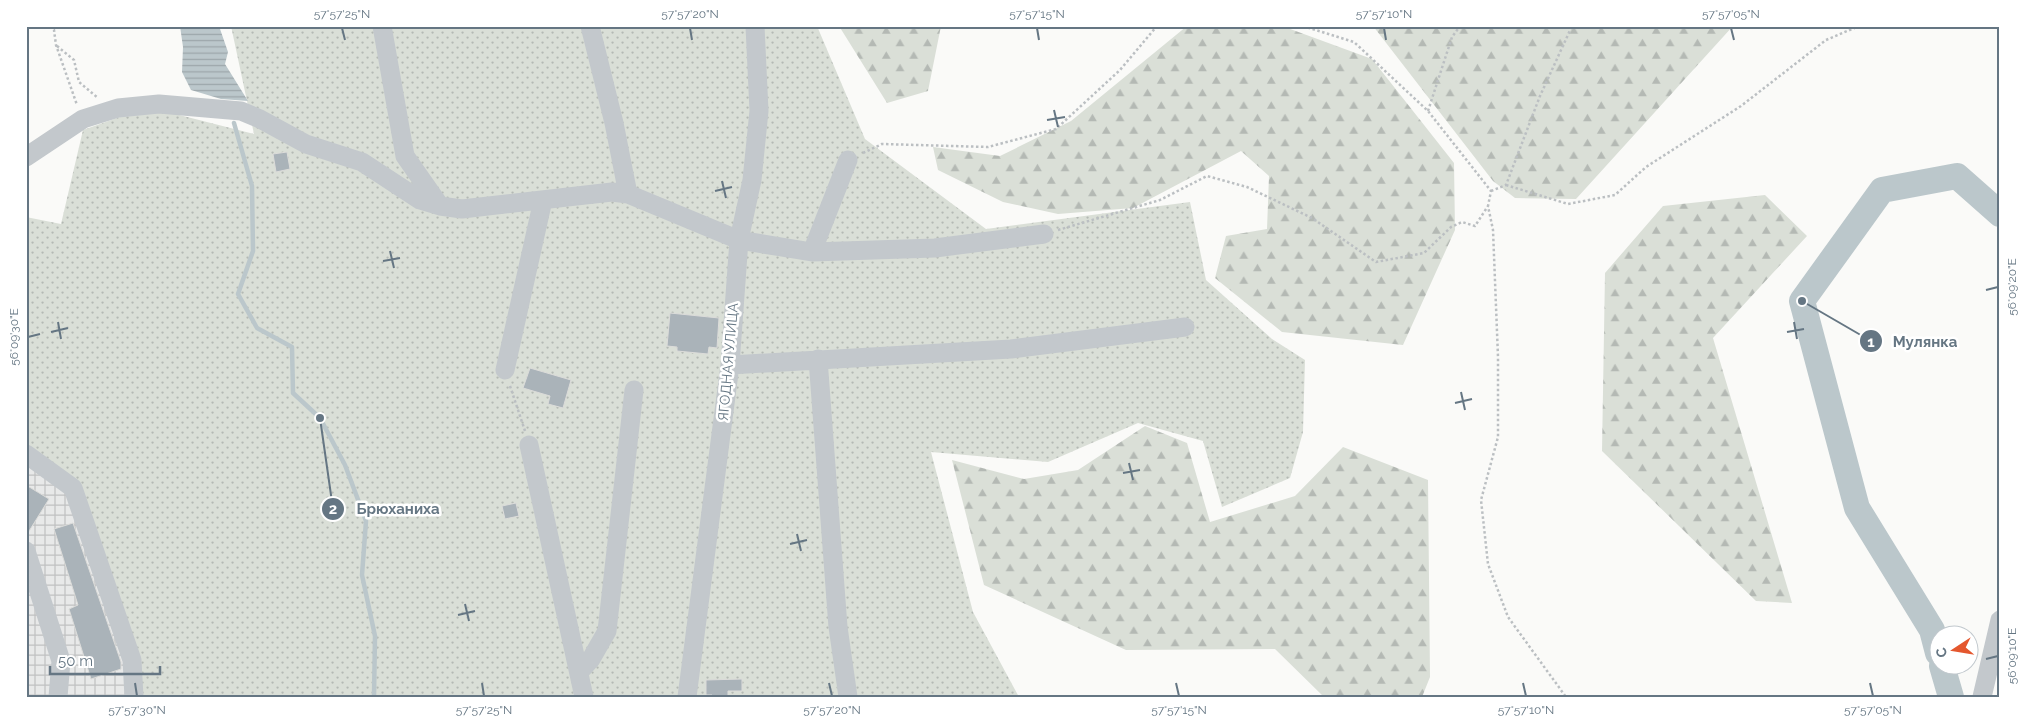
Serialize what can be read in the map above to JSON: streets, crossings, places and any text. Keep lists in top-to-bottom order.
{
  "streets": {
    "street": ["ЯГОДНАЯ УЛИЦА"]
  },
  "places": ["Мулянка", "Брюханиха"],
  "scale_bar": "50 m",
  "north": "left",
  "coordinates": [
    "57°57'25\"N",
    "57°57'20\"N",
    "57°57'15\"N",
    "57°57'10\"N",
    "57°57'05\"N",
    "56°09'20\"E",
    "56°09'30\"E",
    "56°09'10\"E",
    "57°57'30\"N"
  ]
}
